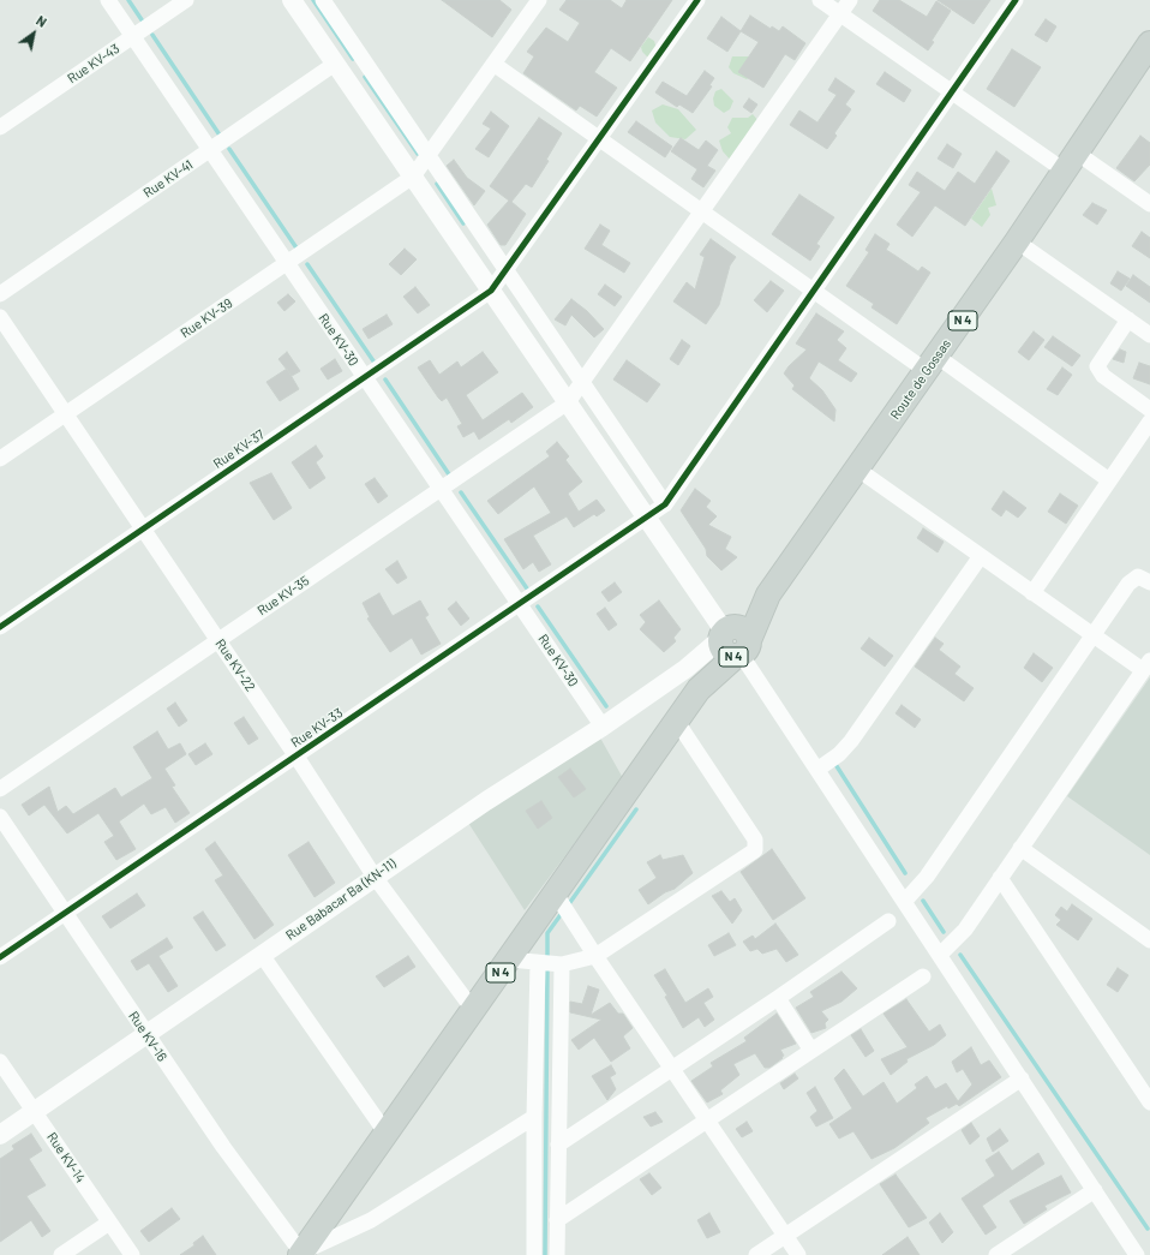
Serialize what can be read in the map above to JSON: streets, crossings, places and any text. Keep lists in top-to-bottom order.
{
  "streets": {
    "main road": ["N 4", "Route de Gossas"],
    "street": [
      "Rue KV-43",
      "Rue KV-41",
      "Rue KV-39",
      "Rue KV-30",
      "Rue KV-37",
      "Rue KV-35",
      "Rue KV-22",
      "Rue KV-33",
      "Rue Babacar Ba (KN-11)",
      "Rue KV-16",
      "Rue KV-14"
    ]
  },
  "crossings": [
    ["Rue KV-43", "Rue KV-30"],
    ["Rue KV-41", "Rue KV-30"],
    ["Rue KV-39", "Rue KV-30"],
    ["Rue KV-39", "Rue KV-22"],
    ["N 4", "Route de Gossas"],
    ["N 4", "Rue KV-22"],
    ["N 4", "Rue Babacar Ba (KN-11)"],
    ["N 4", "Rue KV-16"],
    ["Rue KV-30", "Rue KV-37"],
    ["Rue KV-30", "Rue KV-35"],
    ["Rue KV-30", "Rue KV-33"],
    ["Rue KV-30", "Rue Babacar Ba (KN-11)"],
    ["Route de Gossas", "Rue Babacar Ba (KN-11)"],
    ["Rue KV-37", "Rue KV-22"],
    ["Rue KV-35", "Rue KV-22"],
    ["Rue KV-22", "Rue KV-33"],
    ["Rue KV-22", "Rue Babacar Ba (KN-11)"],
    ["Rue KV-33", "Rue KV-16"],
    ["Rue Babacar Ba (KN-11)", "Rue KV-16"],
    ["Rue Babacar Ba (KN-11)", "Rue KV-14"]
  ],
  "north": "top right"
}
